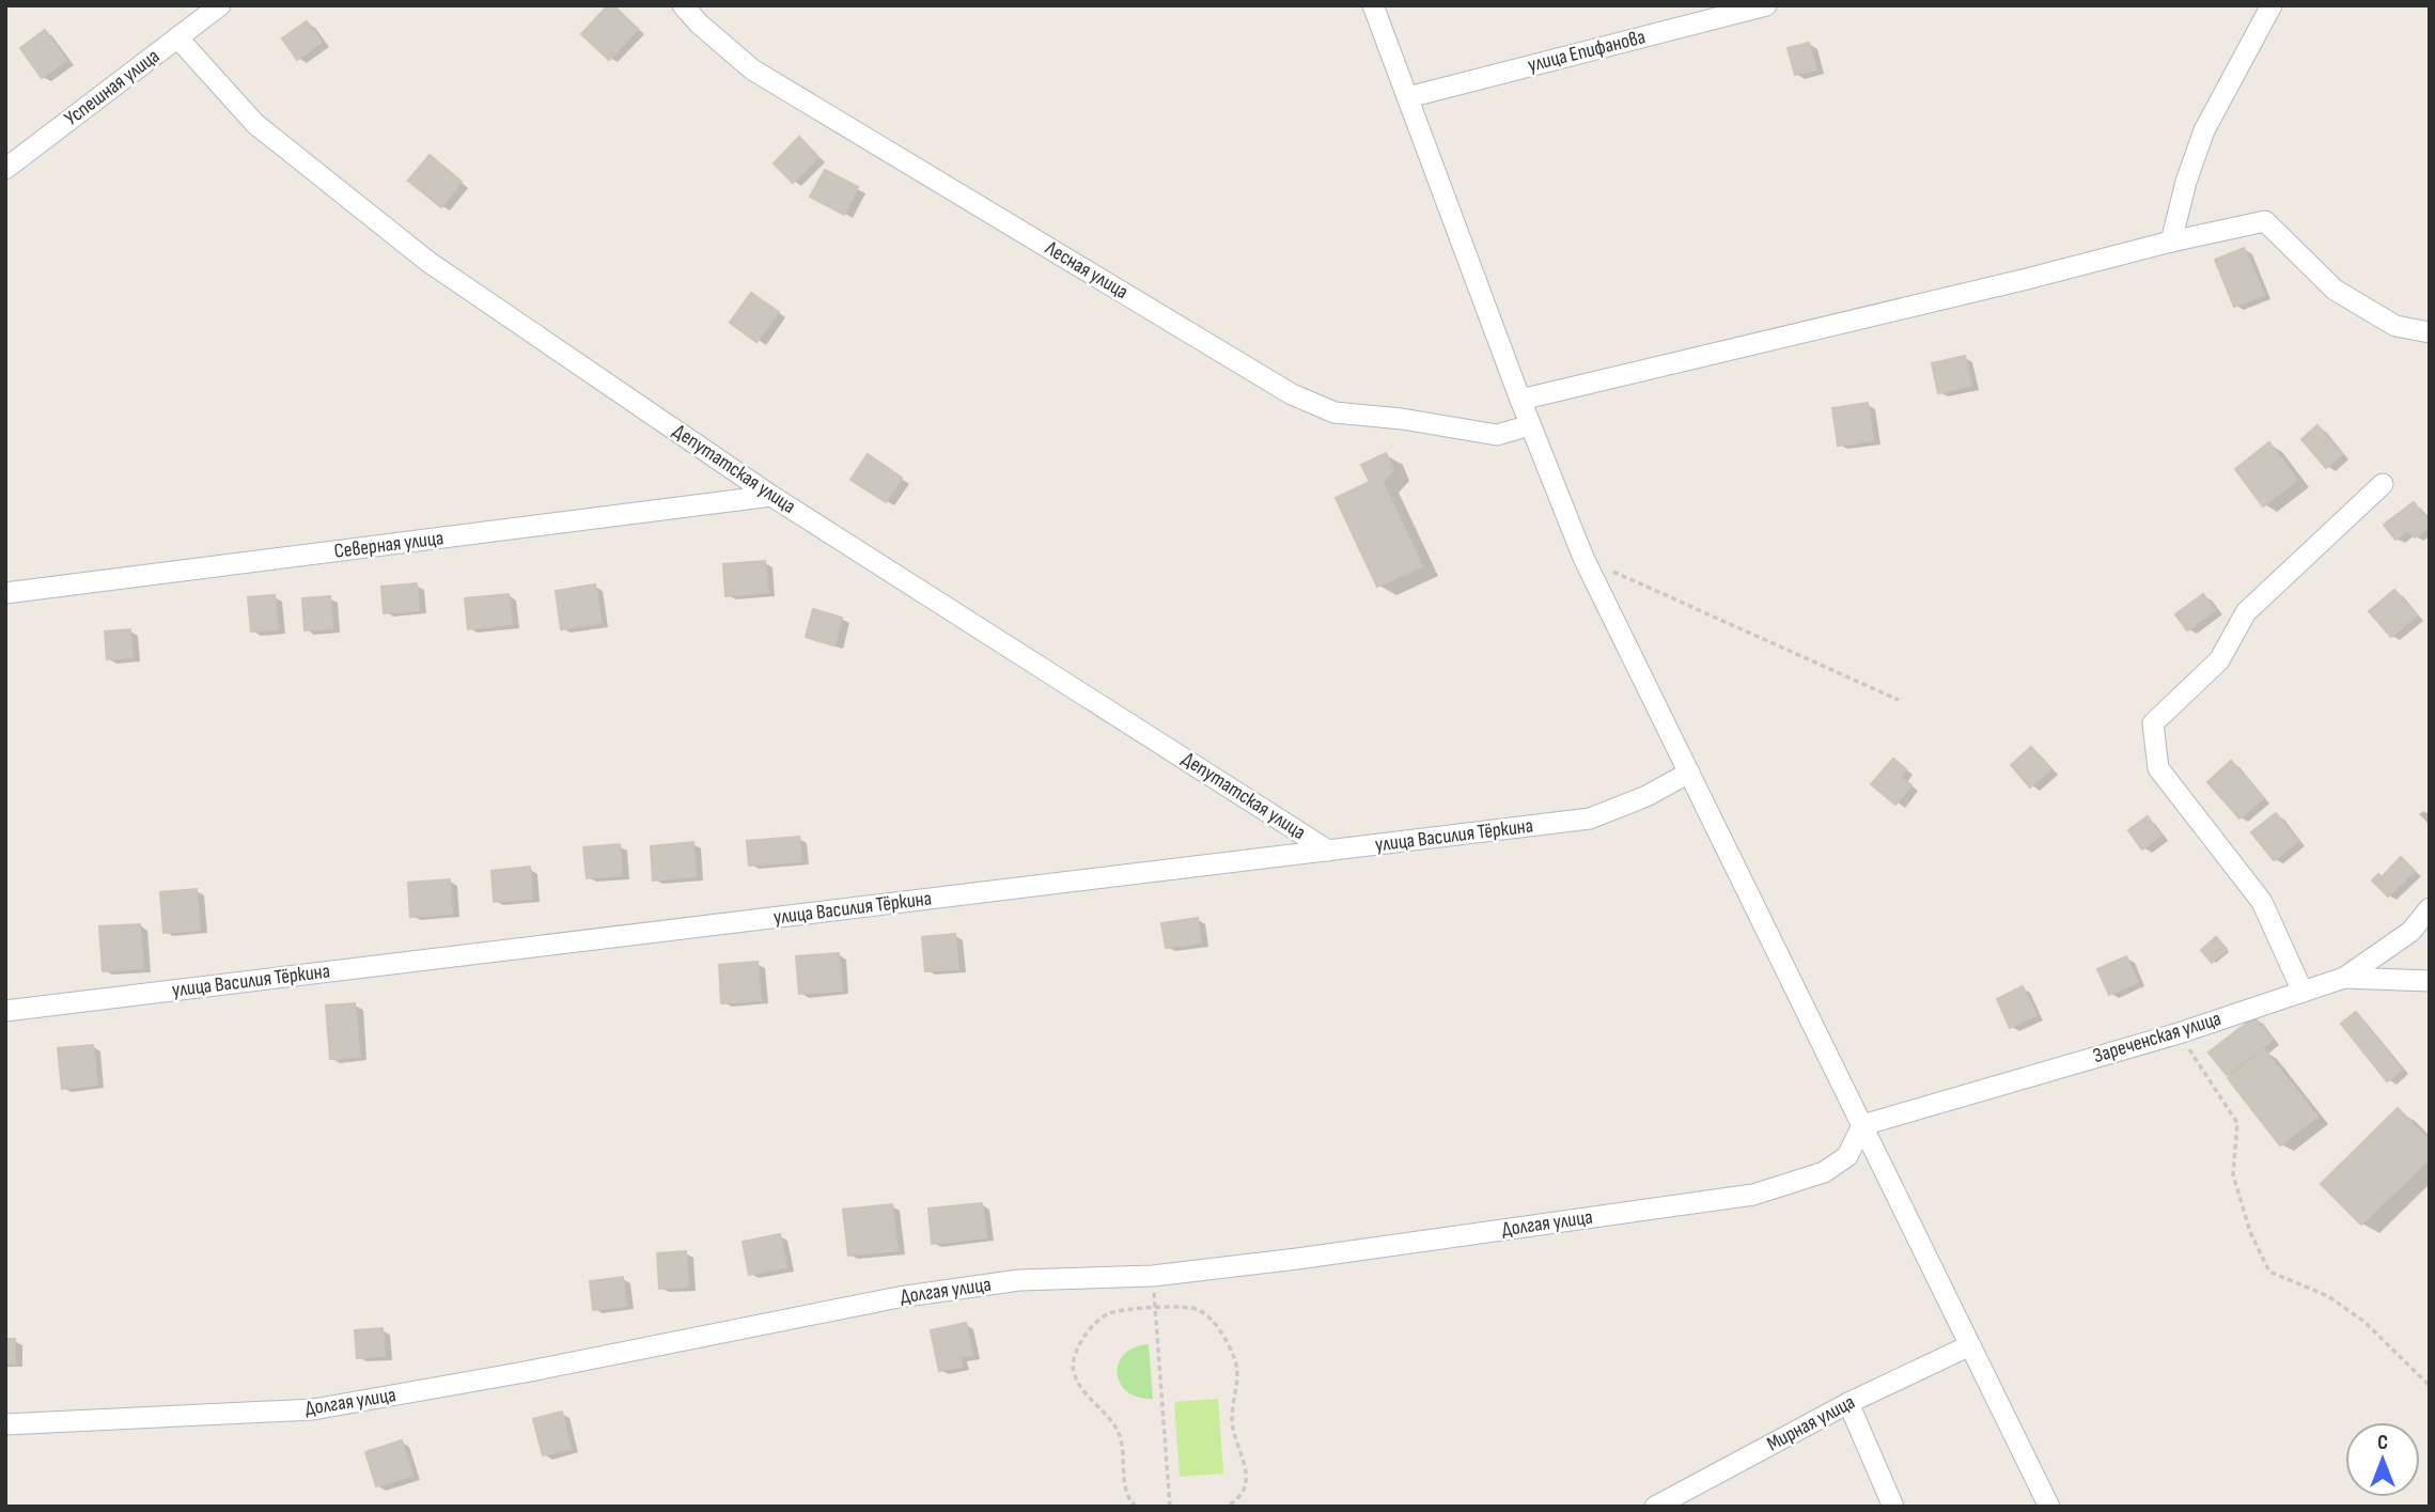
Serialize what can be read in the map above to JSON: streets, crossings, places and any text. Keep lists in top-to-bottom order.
{
  "streets": {
    "street": [
      "улица Епифанова",
      "Успешная улица",
      "Лесная улица",
      "Депутатская улица",
      "Северная улица",
      "улица Василия Тёркина",
      "Зареченская улица",
      "Долгая улица",
      "Мирная улица"
    ]
  },
  "crossings": [
    ["Успешная улица", "Депутатская улица"],
    ["Депутатская улица", "Северная улица"],
    ["Депутатская улица", "улица Василия Тёркина"],
    ["Зареченская улица", "Долгая улица"]
  ],
  "north": "top"
}
